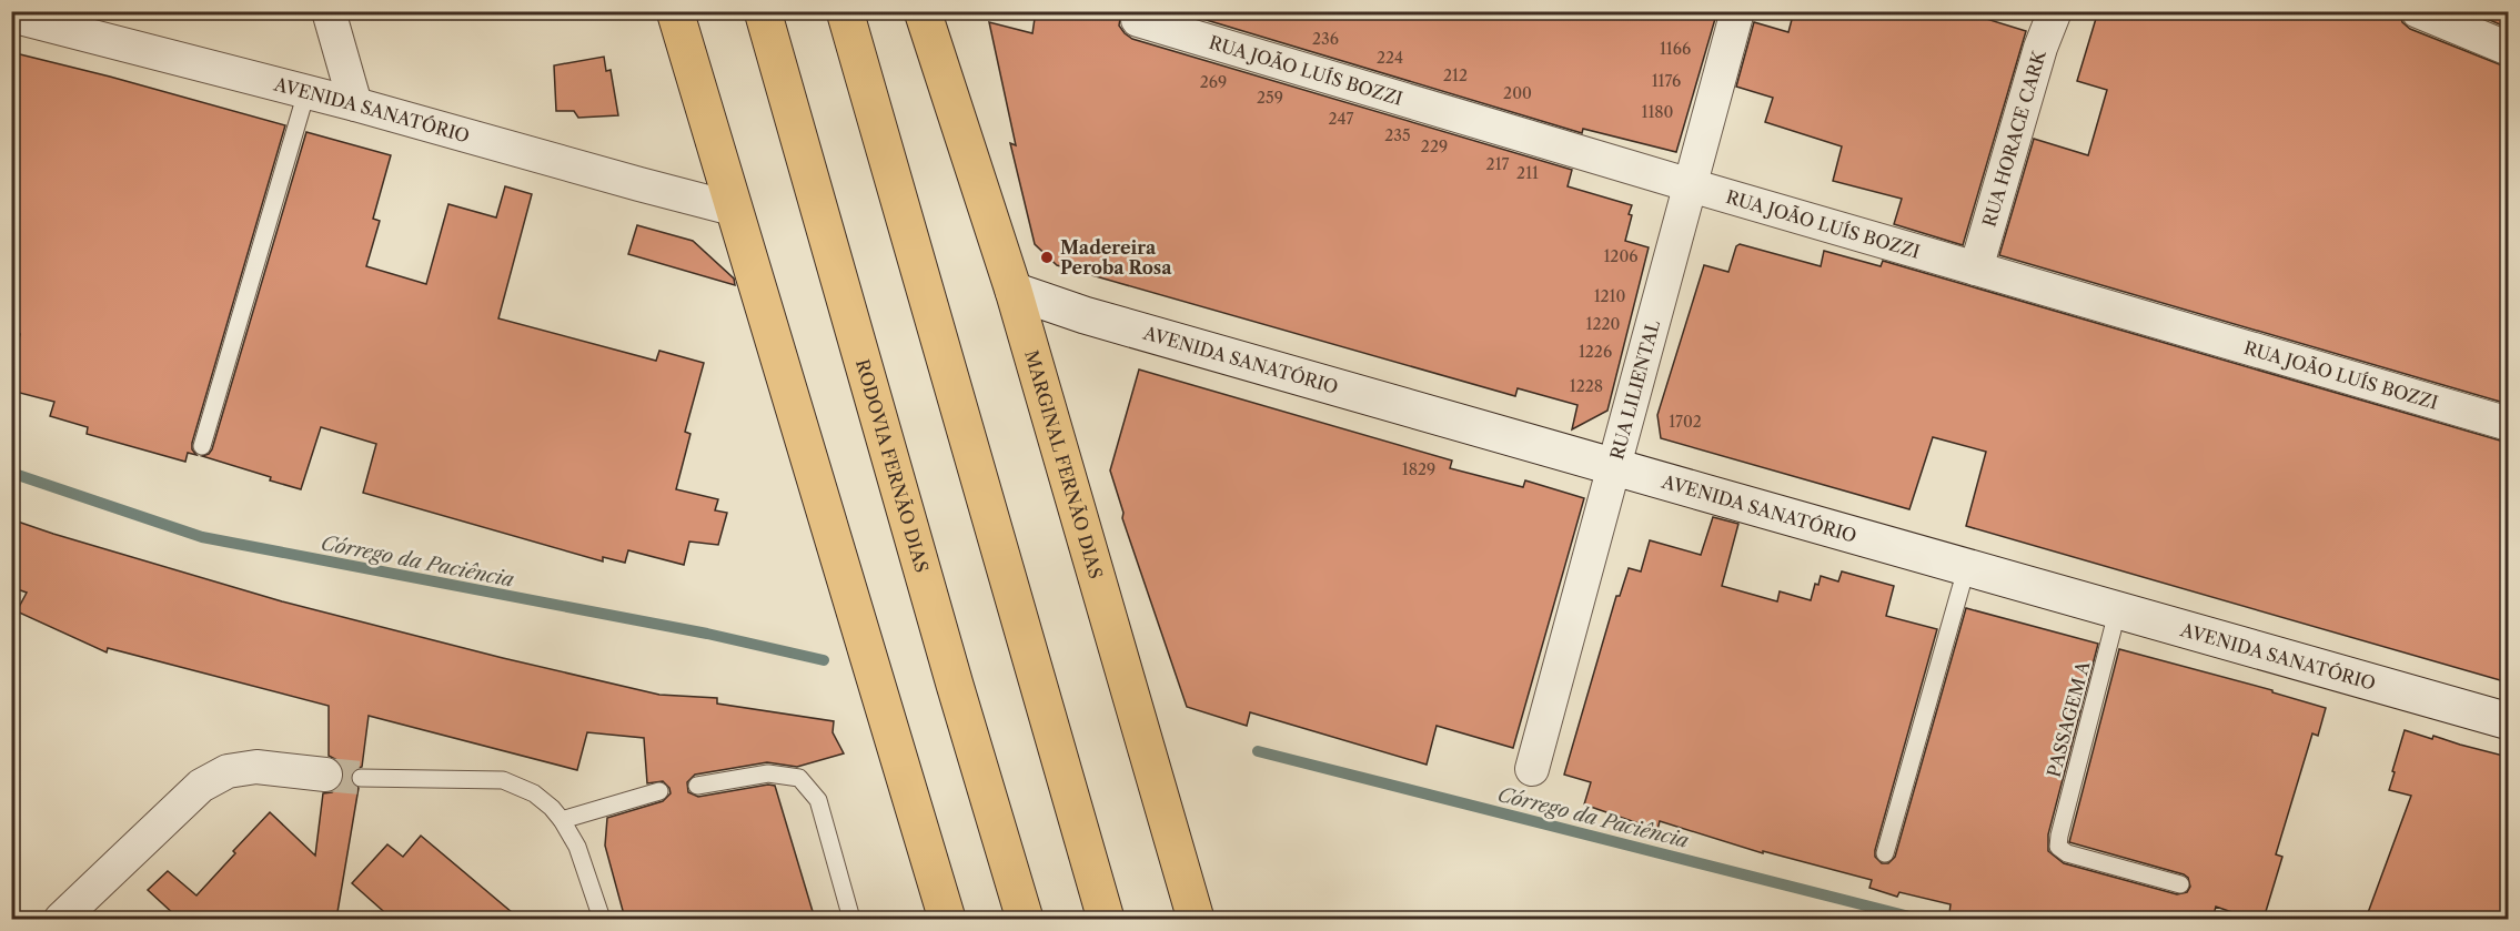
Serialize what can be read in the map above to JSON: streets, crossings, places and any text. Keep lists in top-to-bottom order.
{
  "streets": {
    "highway": ["MARGINAL FERNÃO DIAS", "RODOVIA FERNÃO DIAS"],
    "street": [
      "RUA JOÃO LUÍS BOZZI",
      "AVENIDA SANATÓRIO",
      "RUA HORACE CARK",
      "RUA LILIENTAL"
    ],
    "lane": ["PASSAGEM A"]
  },
  "crossings": [
    ["RUA JOÃO LUÍS BOZZI", "RUA HORACE CARK"],
    ["RUA JOÃO LUÍS BOZZI", "RUA LILIENTAL"],
    ["AVENIDA SANATÓRIO", "RUA LILIENTAL"],
    ["AVENIDA SANATÓRIO", "MARGINAL FERNÃO DIAS"],
    ["AVENIDA SANATÓRIO", "PASSAGEM A"]
  ],
  "water": ["Córrego da Paciência"],
  "places": ["Madereira Peroba Rosa"],
  "house_numbers": [
    "236",
    "1166",
    "224",
    "212",
    "1176",
    "269",
    "200",
    "259",
    "1180",
    "247",
    "235",
    "229",
    "217",
    "211",
    "1206",
    "1210",
    "1220",
    "1226",
    "1228",
    "1702",
    "1829"
  ]
}
